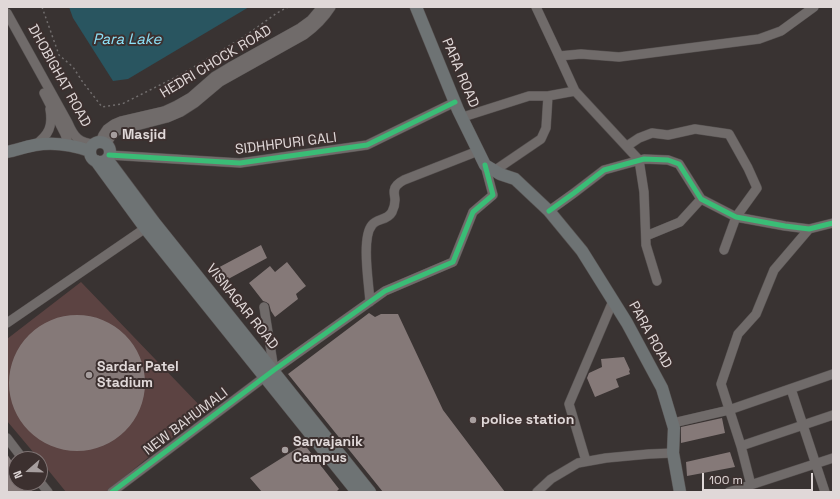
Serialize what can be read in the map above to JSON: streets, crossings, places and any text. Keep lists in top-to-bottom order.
{
  "streets": {
    "main road": ["PARA ROAD", "VISNAGAR ROAD"],
    "street": [
      "HEDRI CHOCK ROAD",
      "DHOBIGHAT ROAD",
      "SIDHHPURI GALI",
      "NEW BAHUMALI"
    ]
  },
  "crossings": [
    ["HEDRI CHOCK ROAD", "DHOBIGHAT ROAD"],
    ["HEDRI CHOCK ROAD", "SIDHHPURI GALI"],
    ["HEDRI CHOCK ROAD", "VISNAGAR ROAD"],
    ["PARA ROAD", "SIDHHPURI GALI"],
    ["PARA ROAD", "NEW BAHUMALI"],
    ["DHOBIGHAT ROAD", "SIDHHPURI GALI"],
    ["DHOBIGHAT ROAD", "VISNAGAR ROAD"],
    ["SIDHHPURI GALI", "VISNAGAR ROAD"],
    ["VISNAGAR ROAD", "NEW BAHUMALI"]
  ],
  "water": ["Para Lake"],
  "places": [
    "Masjid",
    "Sardar Patel Stadium",
    "police station",
    "Sarvajanik Campus"
  ],
  "scale_bar": "100 m",
  "north": "left"
}
